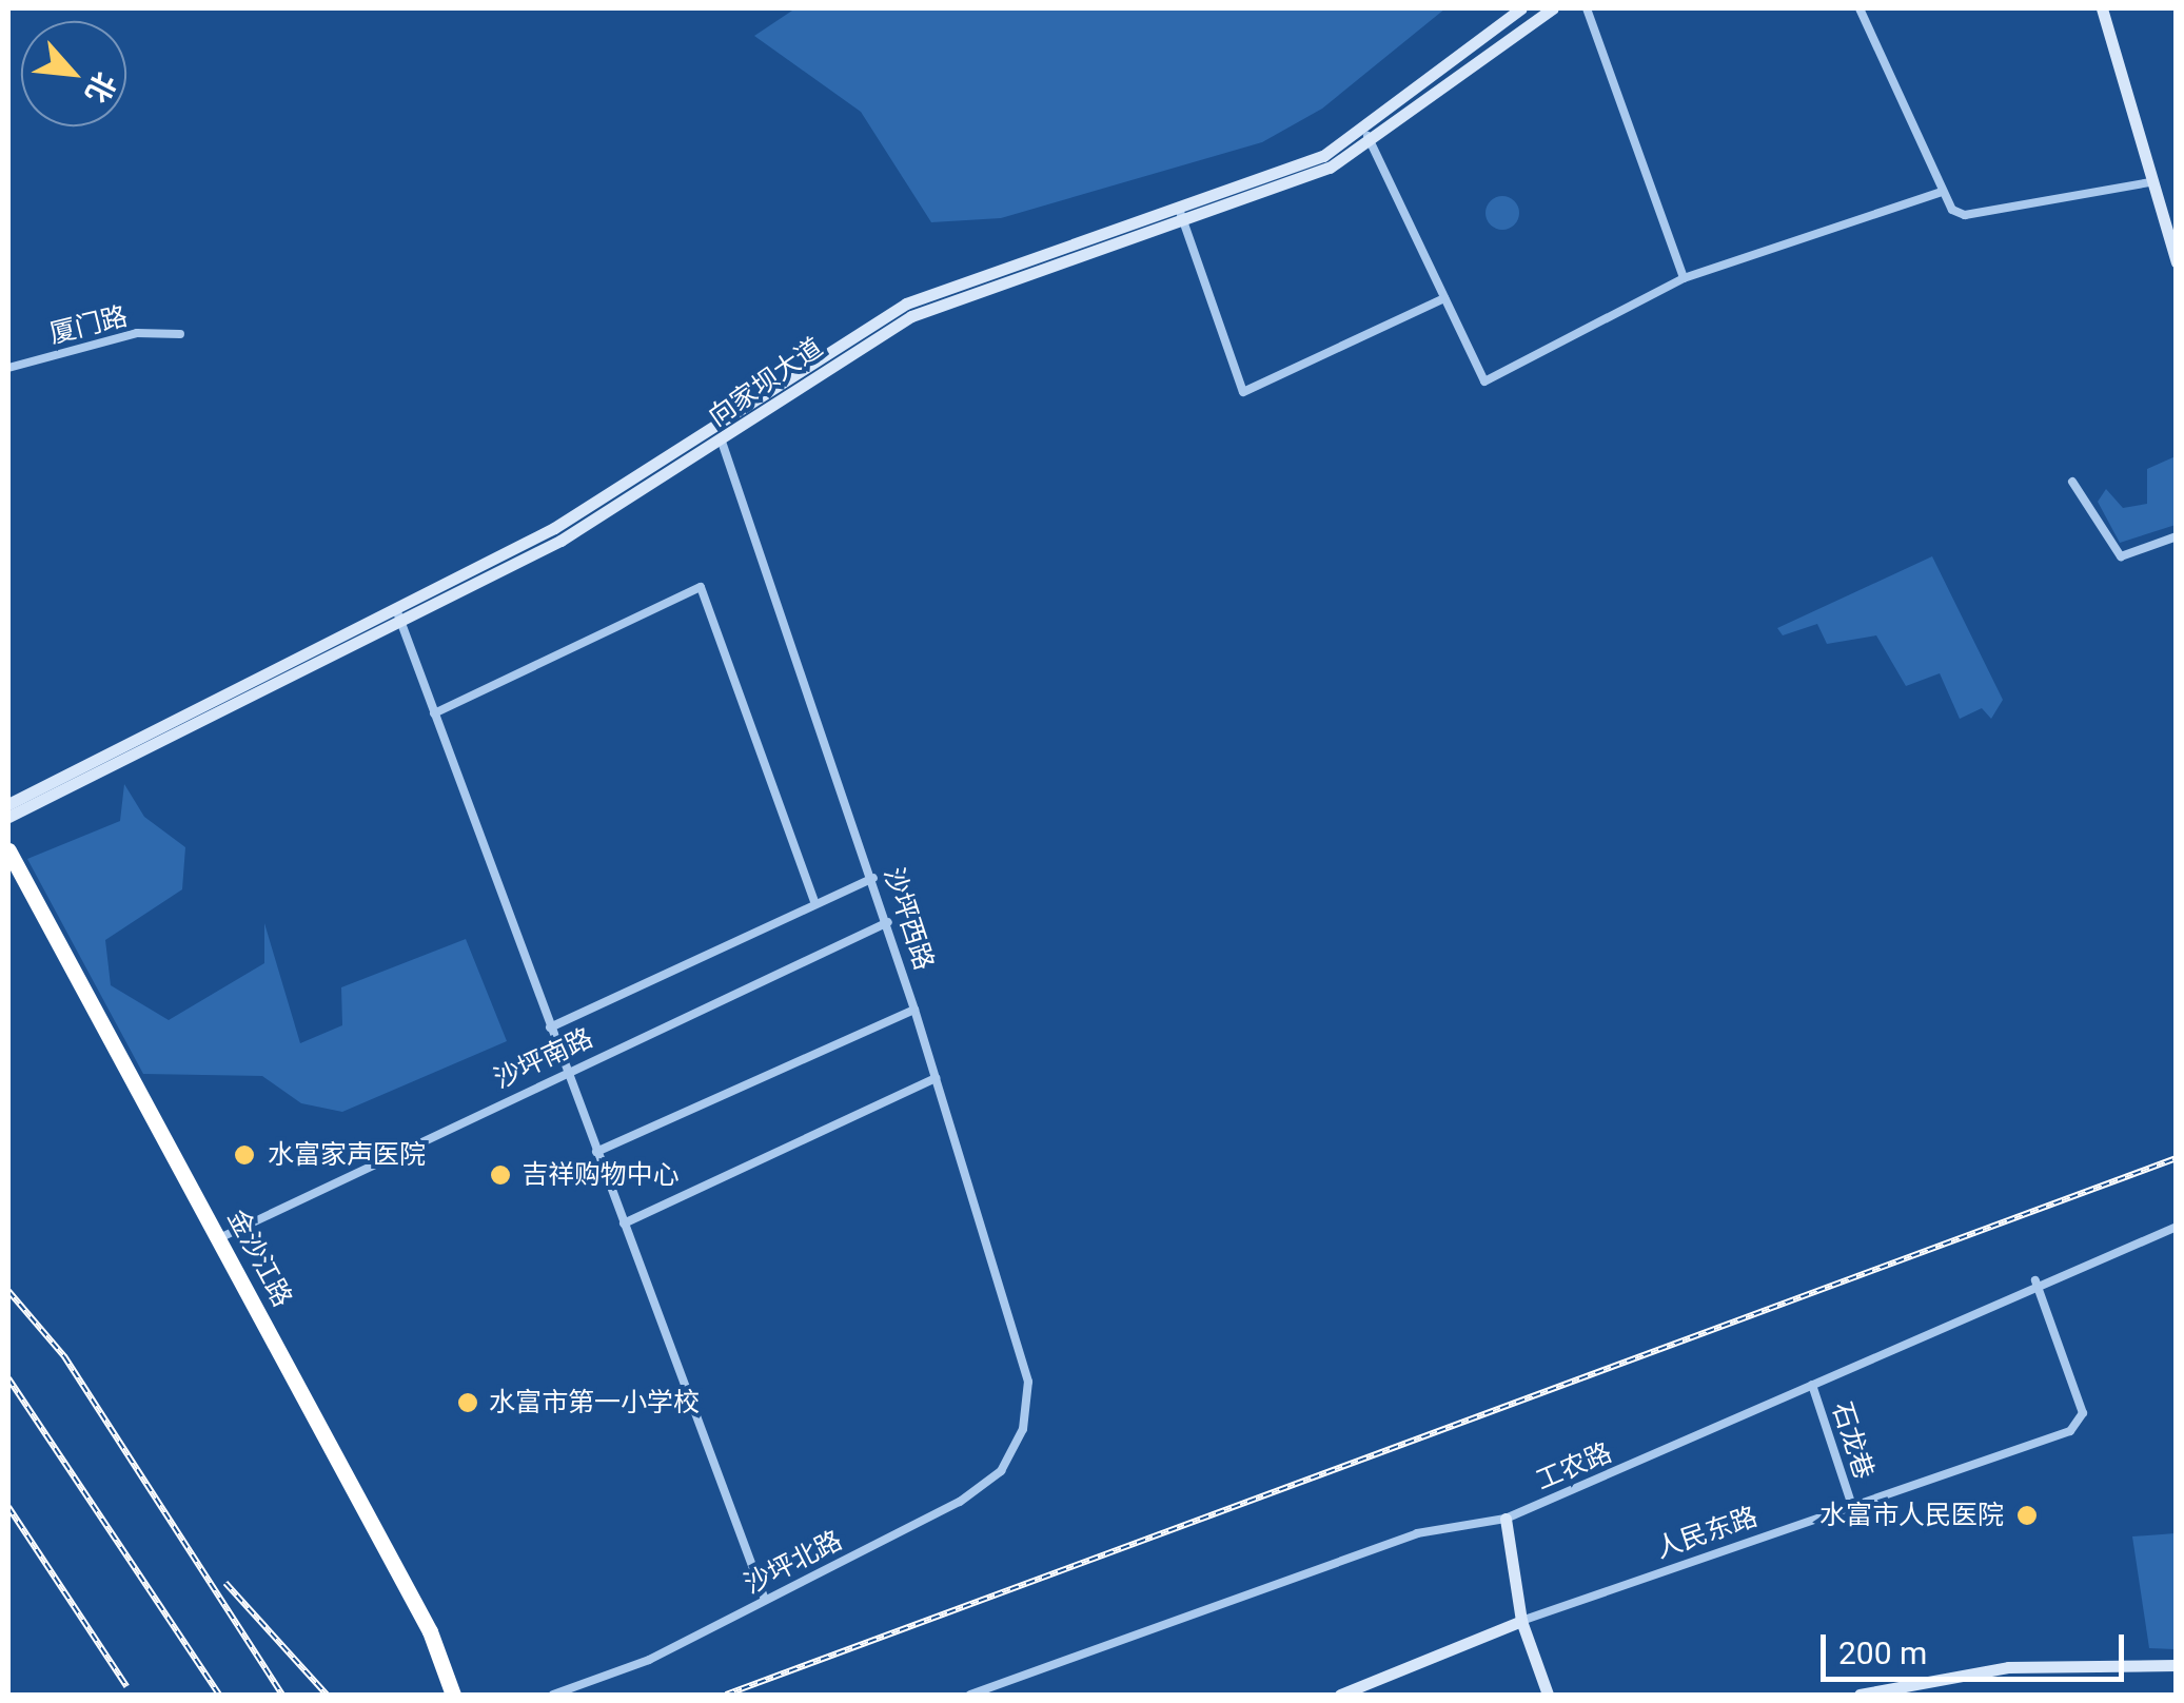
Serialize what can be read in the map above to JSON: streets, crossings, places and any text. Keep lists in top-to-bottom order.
{
  "streets": {
    "highway": ["金沙江路"],
    "main road": ["向家坝大道", "人民东路"],
    "street": [
      "厦门路",
      "沙坪西路",
      "沙坪南路",
      "石龙巷",
      "工农路",
      "沙坪北路"
    ]
  },
  "crossings": [
    ["向家坝大道", "沙坪西路"],
    ["沙坪西路", "沙坪南路"],
    ["沙坪西路", "沙坪北路"],
    ["沙坪南路", "金沙江路"],
    ["石龙巷", "工农路"],
    ["石龙巷", "人民东路"],
    ["工农路", "人民东路"]
  ],
  "places": [
    "水富家声医院",
    "吉祥购物中心",
    "水富市第一小学校",
    "水富市人民医院"
  ],
  "scale_bar": "200 m",
  "north": "bottom right"
}
